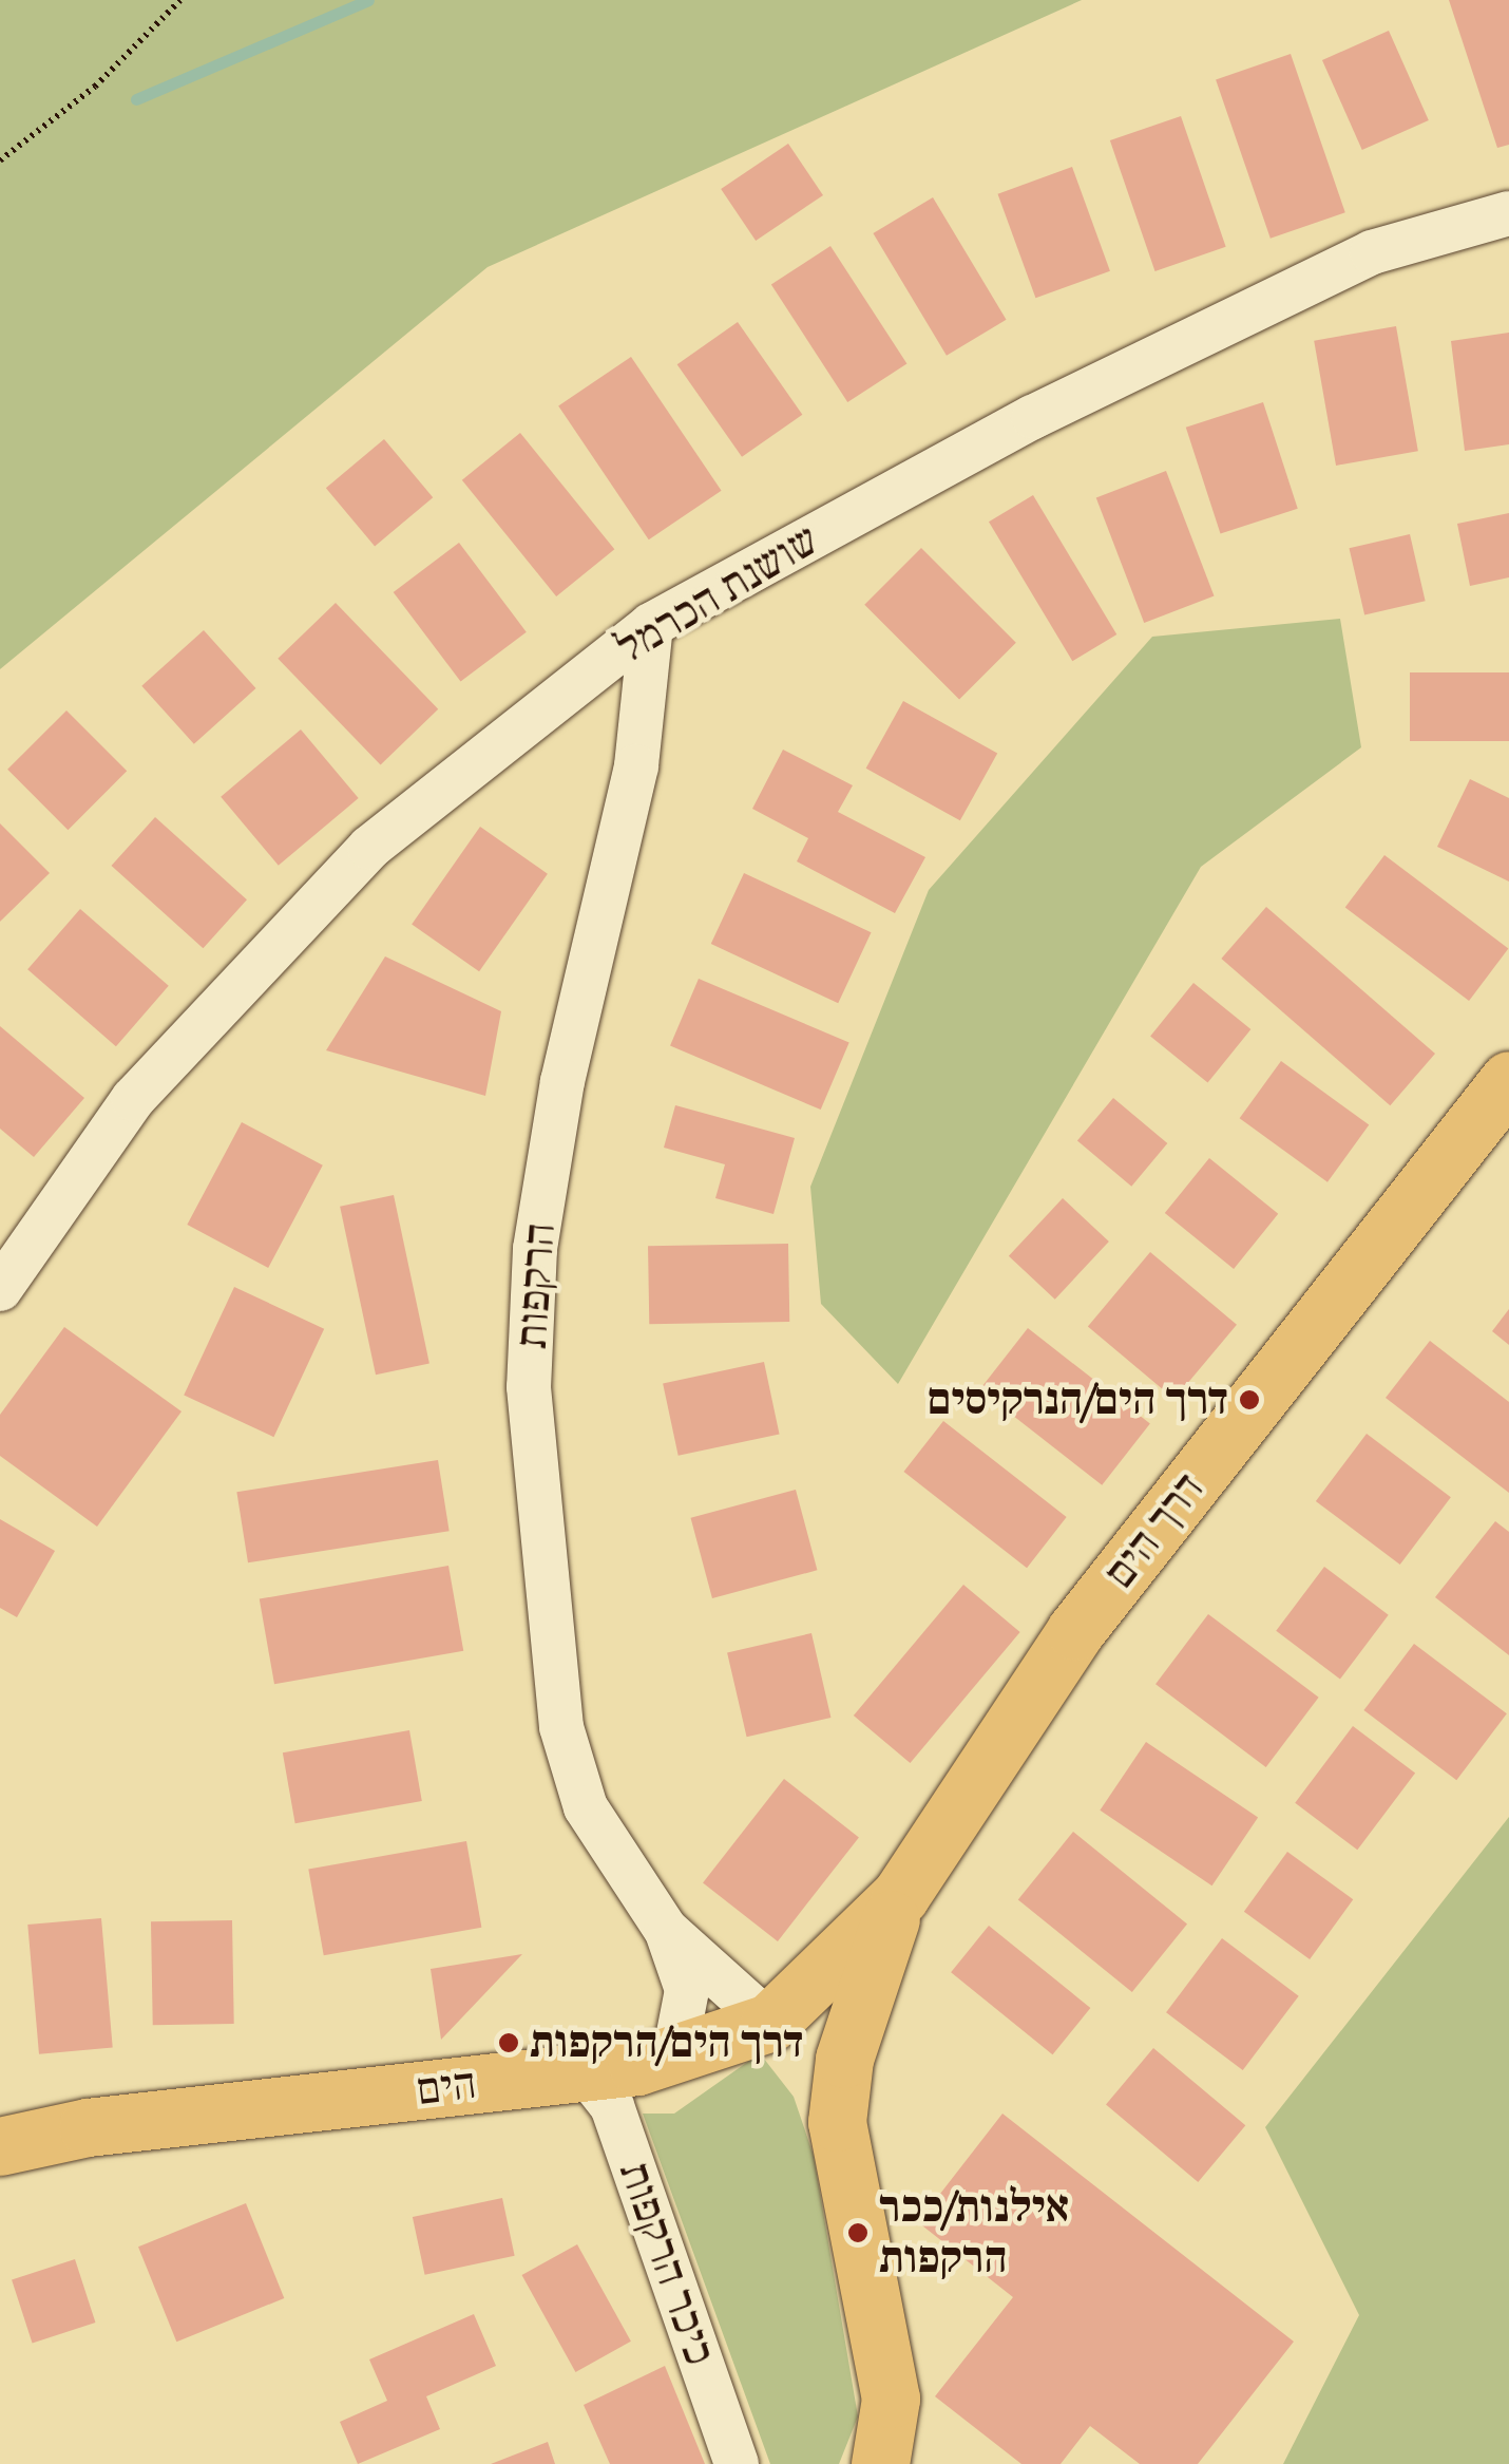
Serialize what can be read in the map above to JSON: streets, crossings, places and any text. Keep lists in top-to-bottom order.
{
  "streets": {
    "main road": ["דרך הים", "הים"],
    "street": ["שושנת הכרמל", "הרקפות", "כיכר הרקפות"]
  },
  "crossings": [
    ["שושנת הכרמל", "הרקפות"],
    ["הרקפות", "הים"],
    ["דרך הים", "הים"],
    ["הים", "כיכר הרקפות"]
  ],
  "places": ["דרך הים/הנרקיסים", "דרך הים/הרקפות", "אילנות/ככר הרקפות"]
}
